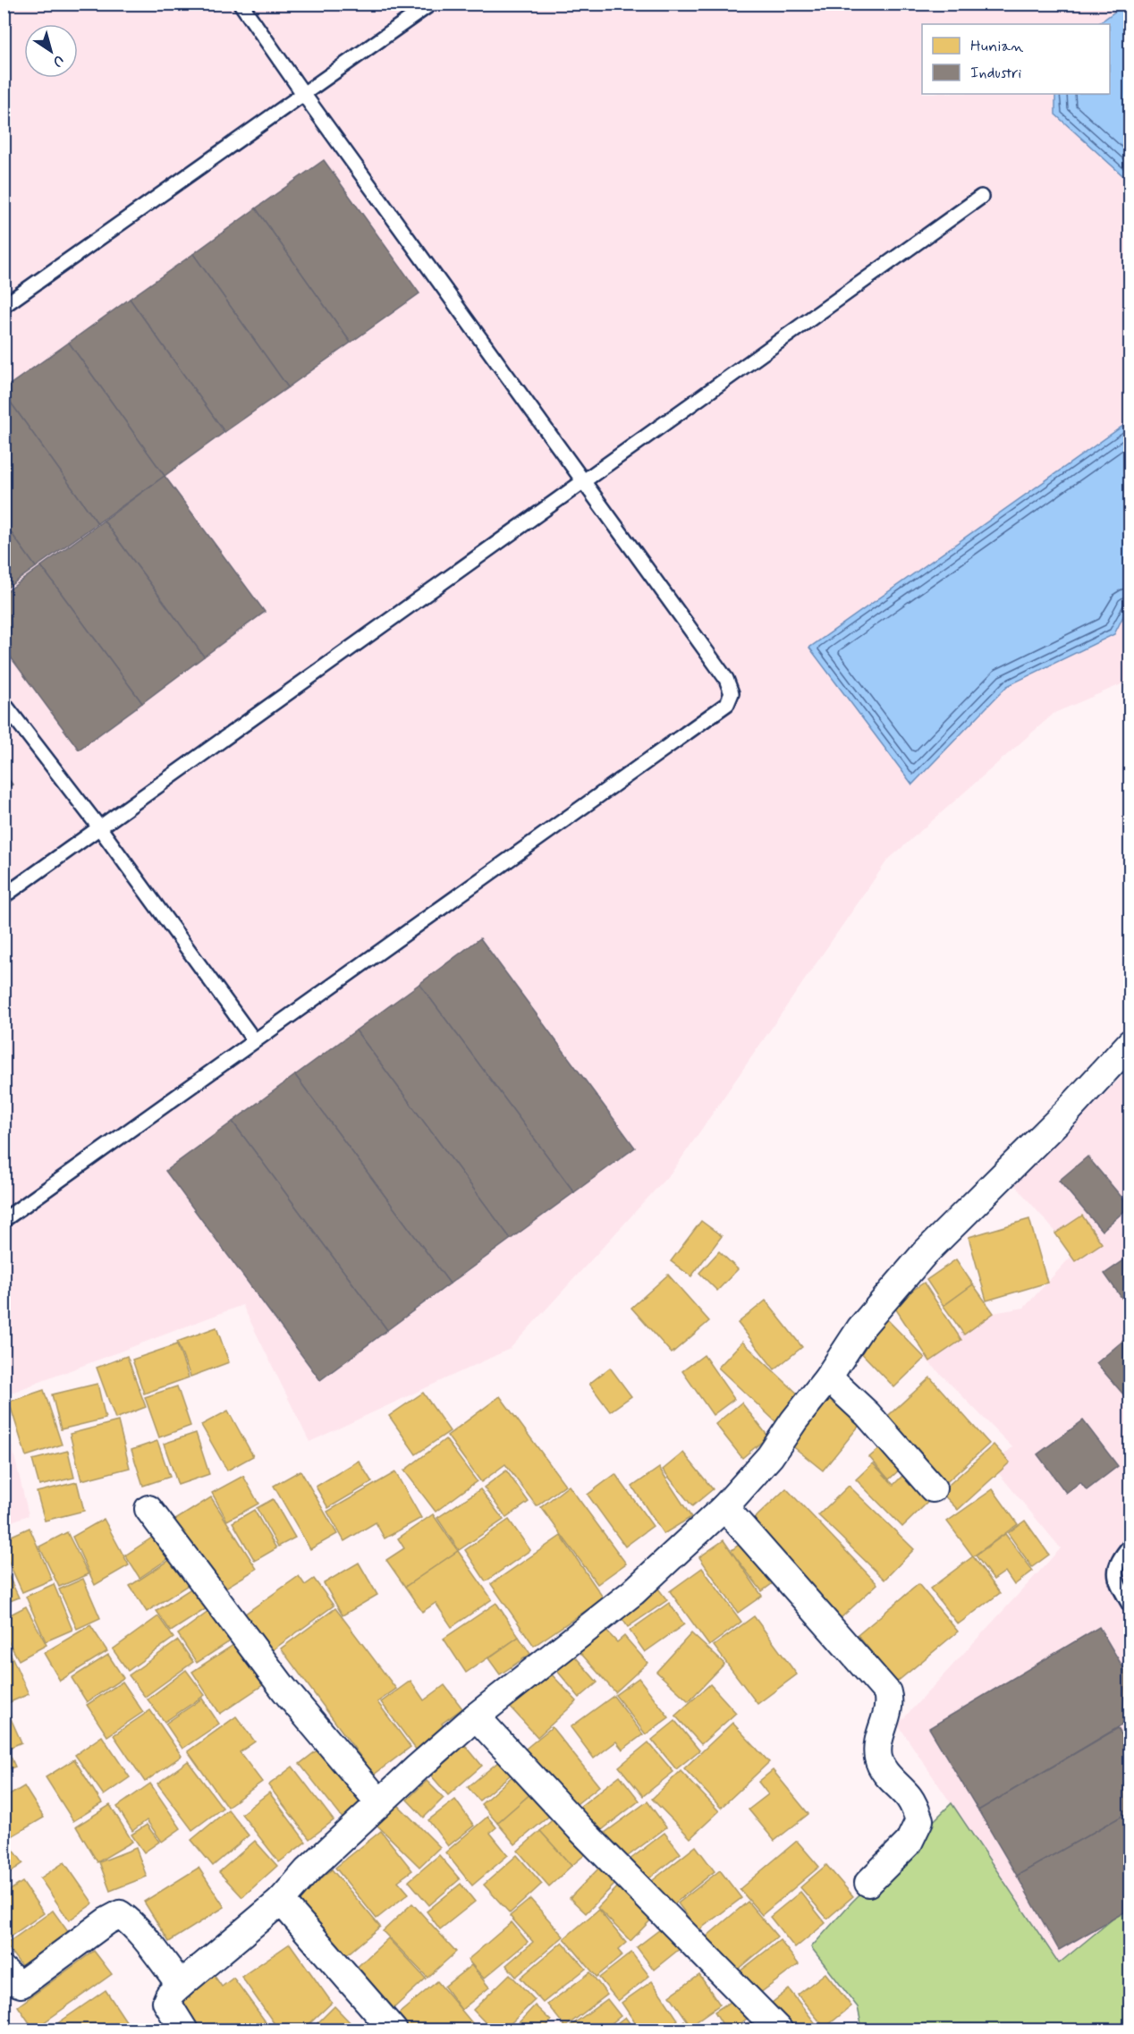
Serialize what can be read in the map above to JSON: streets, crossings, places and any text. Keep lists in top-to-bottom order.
{
  "legend": ["Hunian", "Industri"],
  "north": "bottom right"
}
